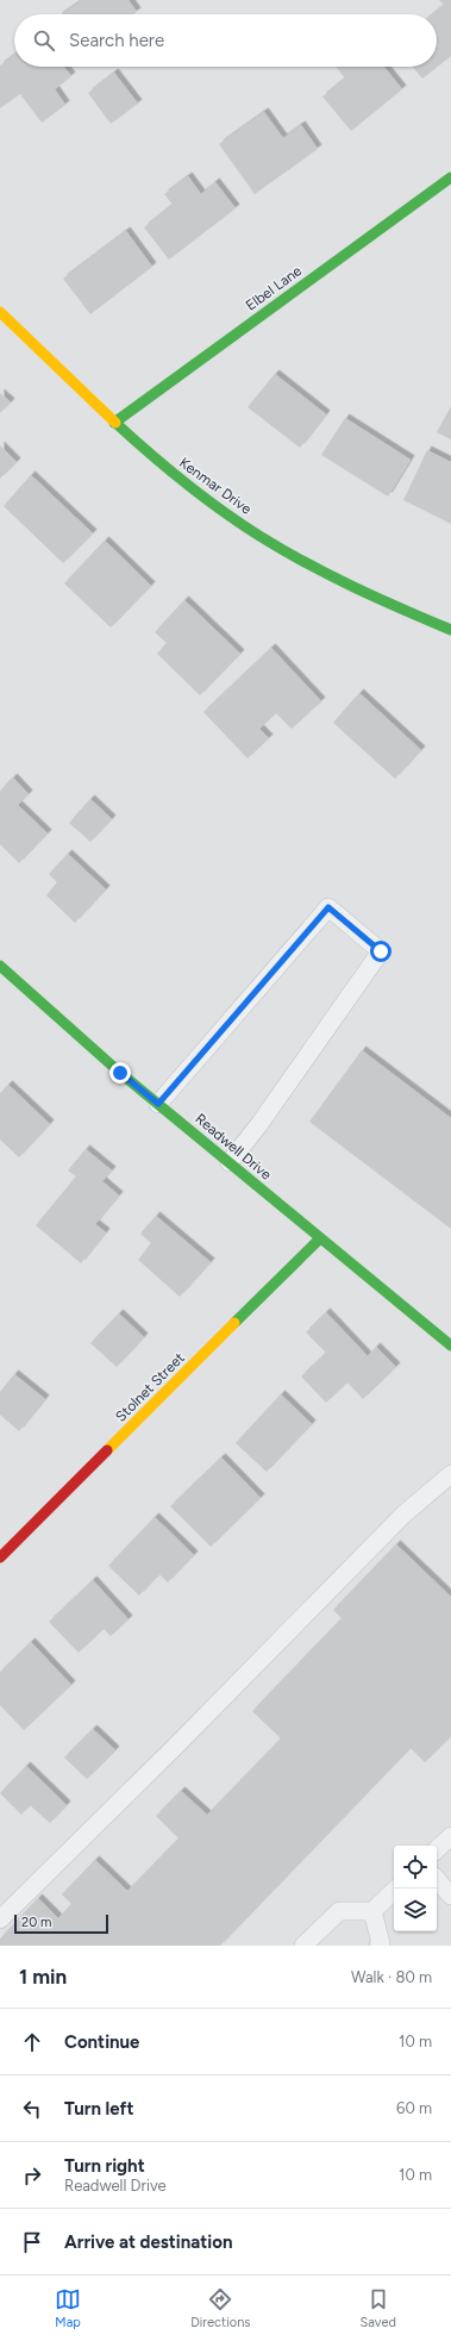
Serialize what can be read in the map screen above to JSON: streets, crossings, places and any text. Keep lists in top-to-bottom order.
{
  "streets": {
    "street": [
      "Elbel Lane",
      "Kenmar Drive",
      "Readwell Drive",
      "Stolnet Street"
    ]
  },
  "crossings": [
    ["Elbel Lane", "Kenmar Drive"],
    ["Readwell Drive", "Stolnet Street"]
  ],
  "scale_bar": "20 m",
  "page": {
    "search": "Search here",
    "scale": "20 m",
    "heading": ["1 min", "Walk · 80 m"],
    "list": [
      ["Continue", "10 m"],
      ["Turn left", "60 m"],
      ["Turn right", "Readwell Drive", "10 m"],
      "Arrive at destination"
    ],
    "nav": ["Map", "Directions", "Saved"]
  }
}
